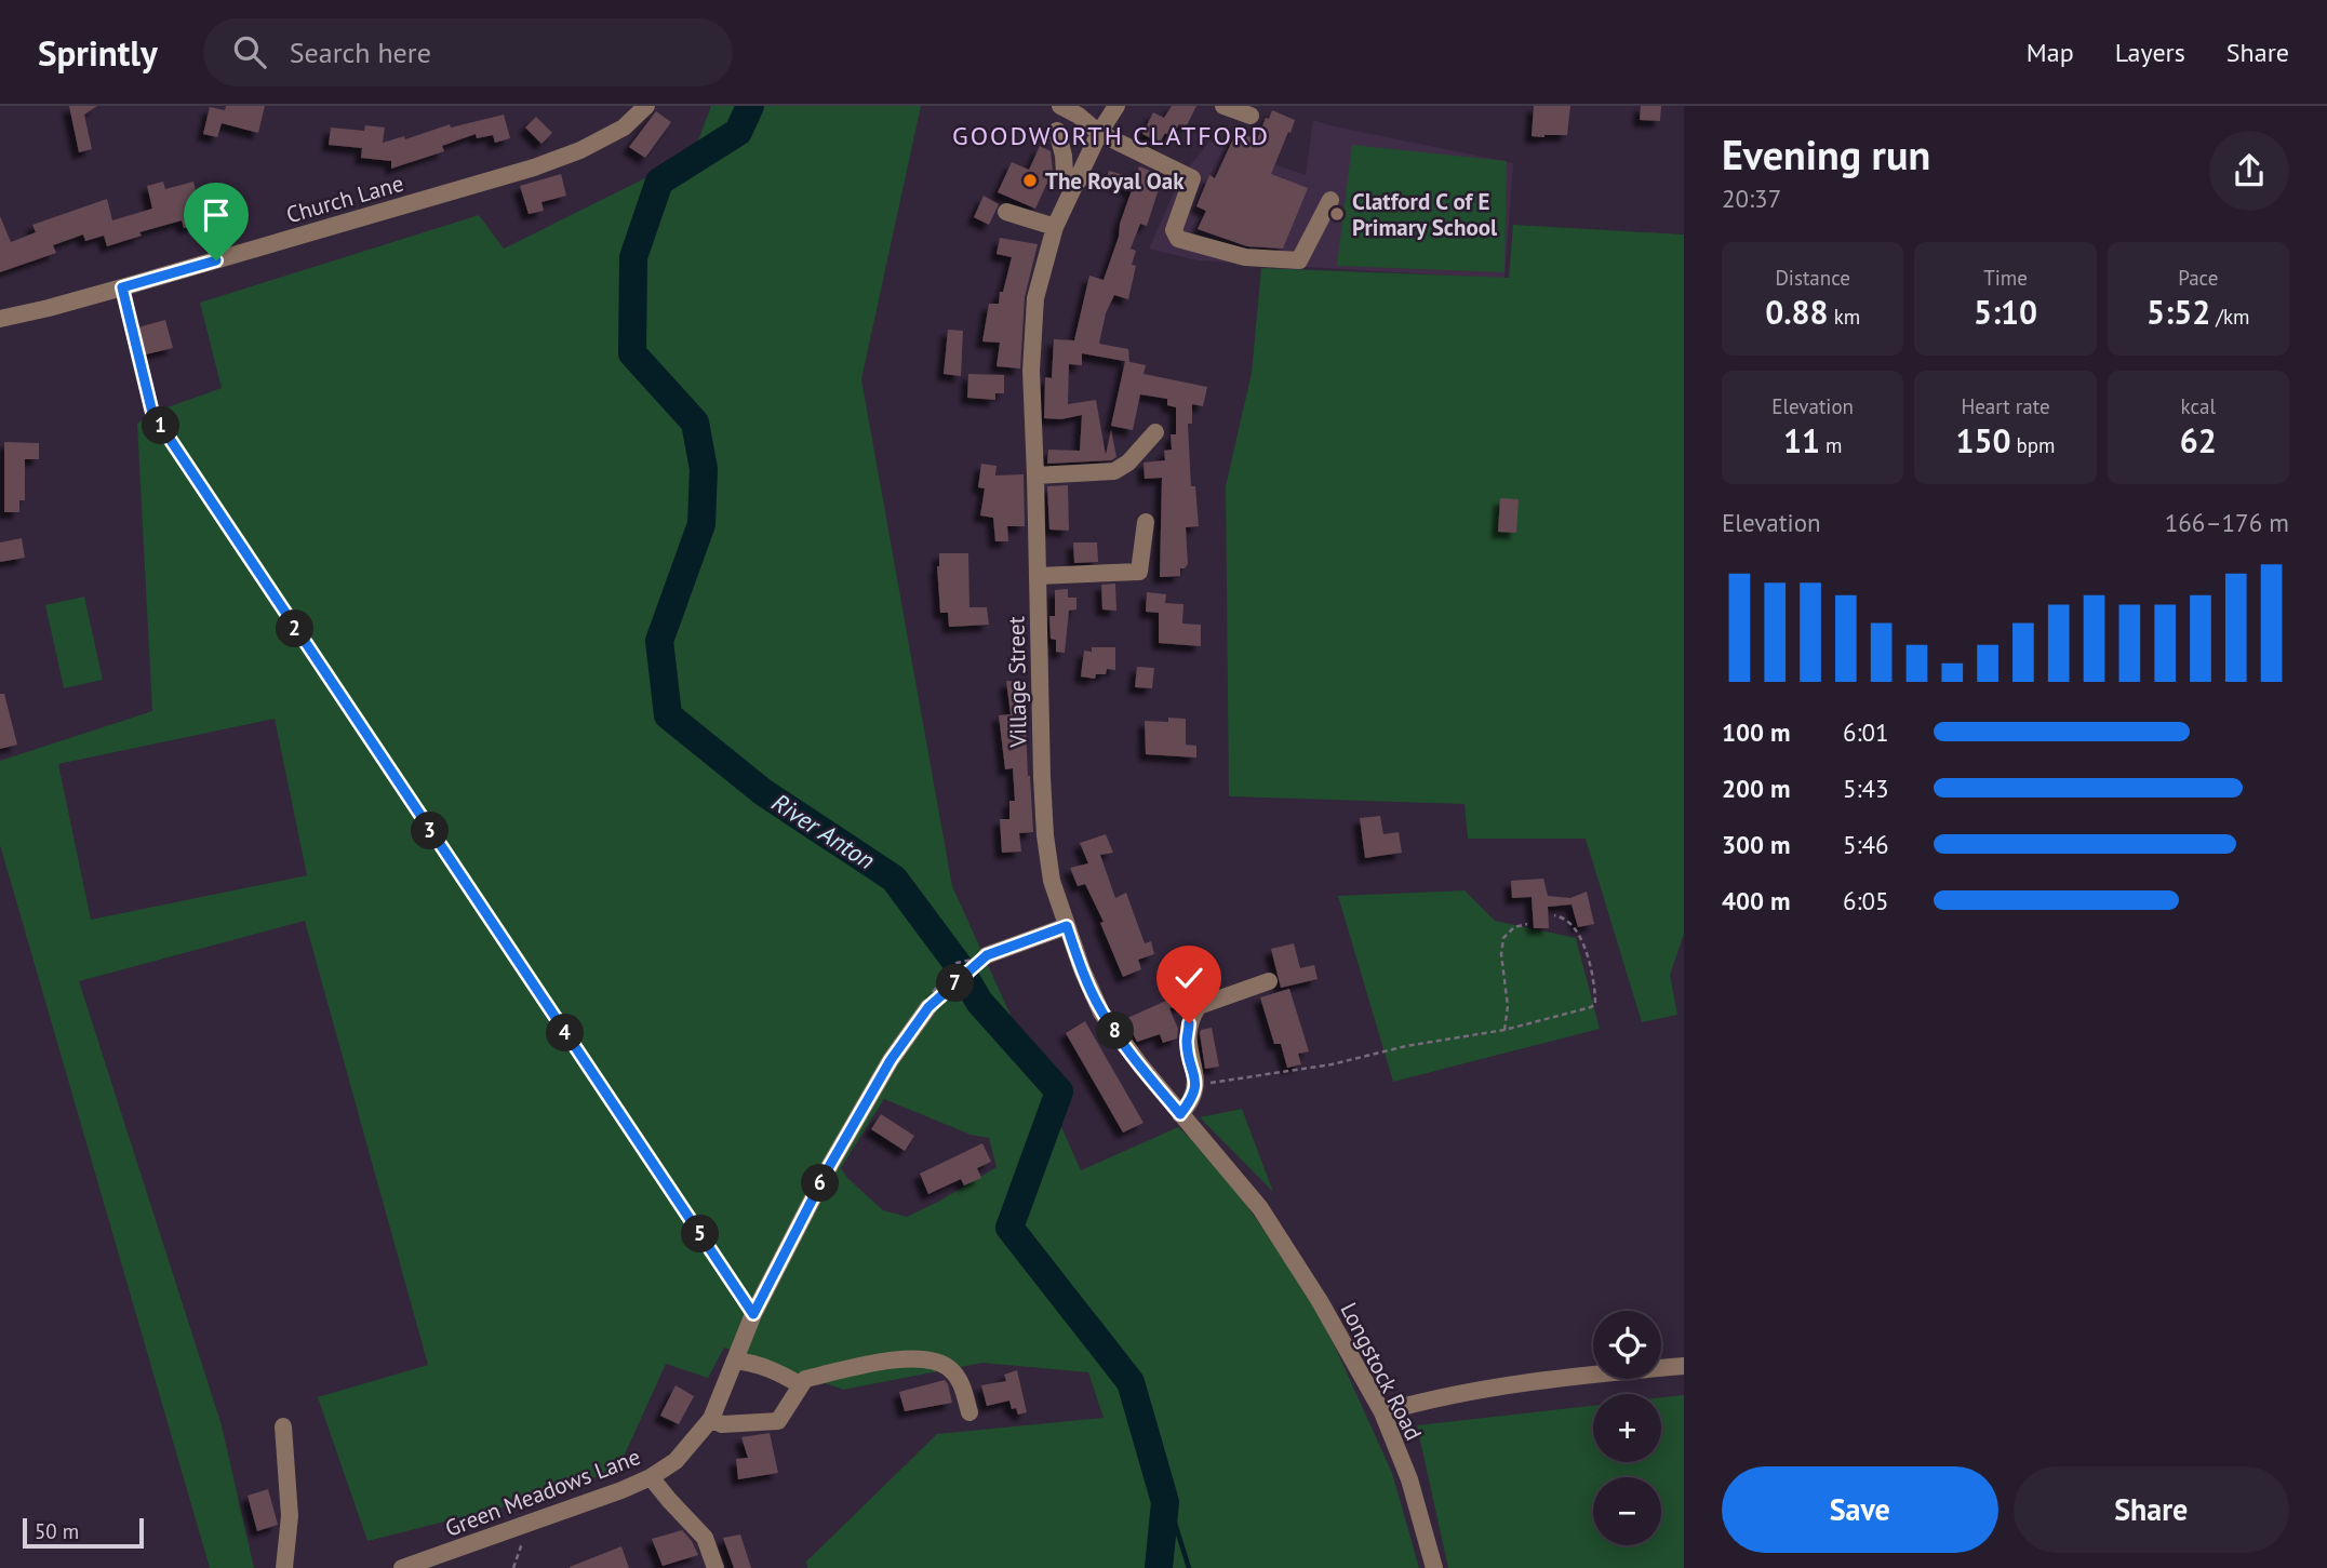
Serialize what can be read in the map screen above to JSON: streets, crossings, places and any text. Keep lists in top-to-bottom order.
{
  "streets": {
    "street": [
      "Church Lane",
      "Village Street",
      "Longstock Road",
      "Green Meadows Lane"
    ]
  },
  "crossings": [
    ["Village Street", "Longstock Road"]
  ],
  "districts": ["GOODWORTH CLATFORD"],
  "water": ["River Anton"],
  "places": ["The Royal Oak", "Clatford C of E Primary School"],
  "scale_bar": "50 m",
  "page": {
    "header": "Sprintly",
    "search": "Search here",
    "nav": ["Map", "Layers", "Share"],
    "heading": ["Evening run", "20:37"],
    "stats": [
      ["Distance", "0.88 km"],
      ["Time", "5:10"],
      ["Pace", "5:52 /km"],
      ["Elevation", "11 m"],
      ["Heart rate", "150 bpm"],
      ["kcal", "62"]
    ],
    "pins": [
      "1",
      "2",
      "3",
      "7",
      "8",
      "4",
      "6",
      "5"
    ],
    "chart": ["Elevation", "166–176 m"],
    "list": [
      {
        "name": "100 m",
        "note": "6:01"
      },
      {
        "name": "200 m",
        "note": "5:43"
      },
      {
        "name": "300 m",
        "note": "5:46"
      },
      {
        "name": "400 m",
        "note": "6:05"
      }
    ],
    "map_buttons": ["+", "−"],
    "buttons": ["Save", "Share"],
    "scale": "50 m"
  }
}
